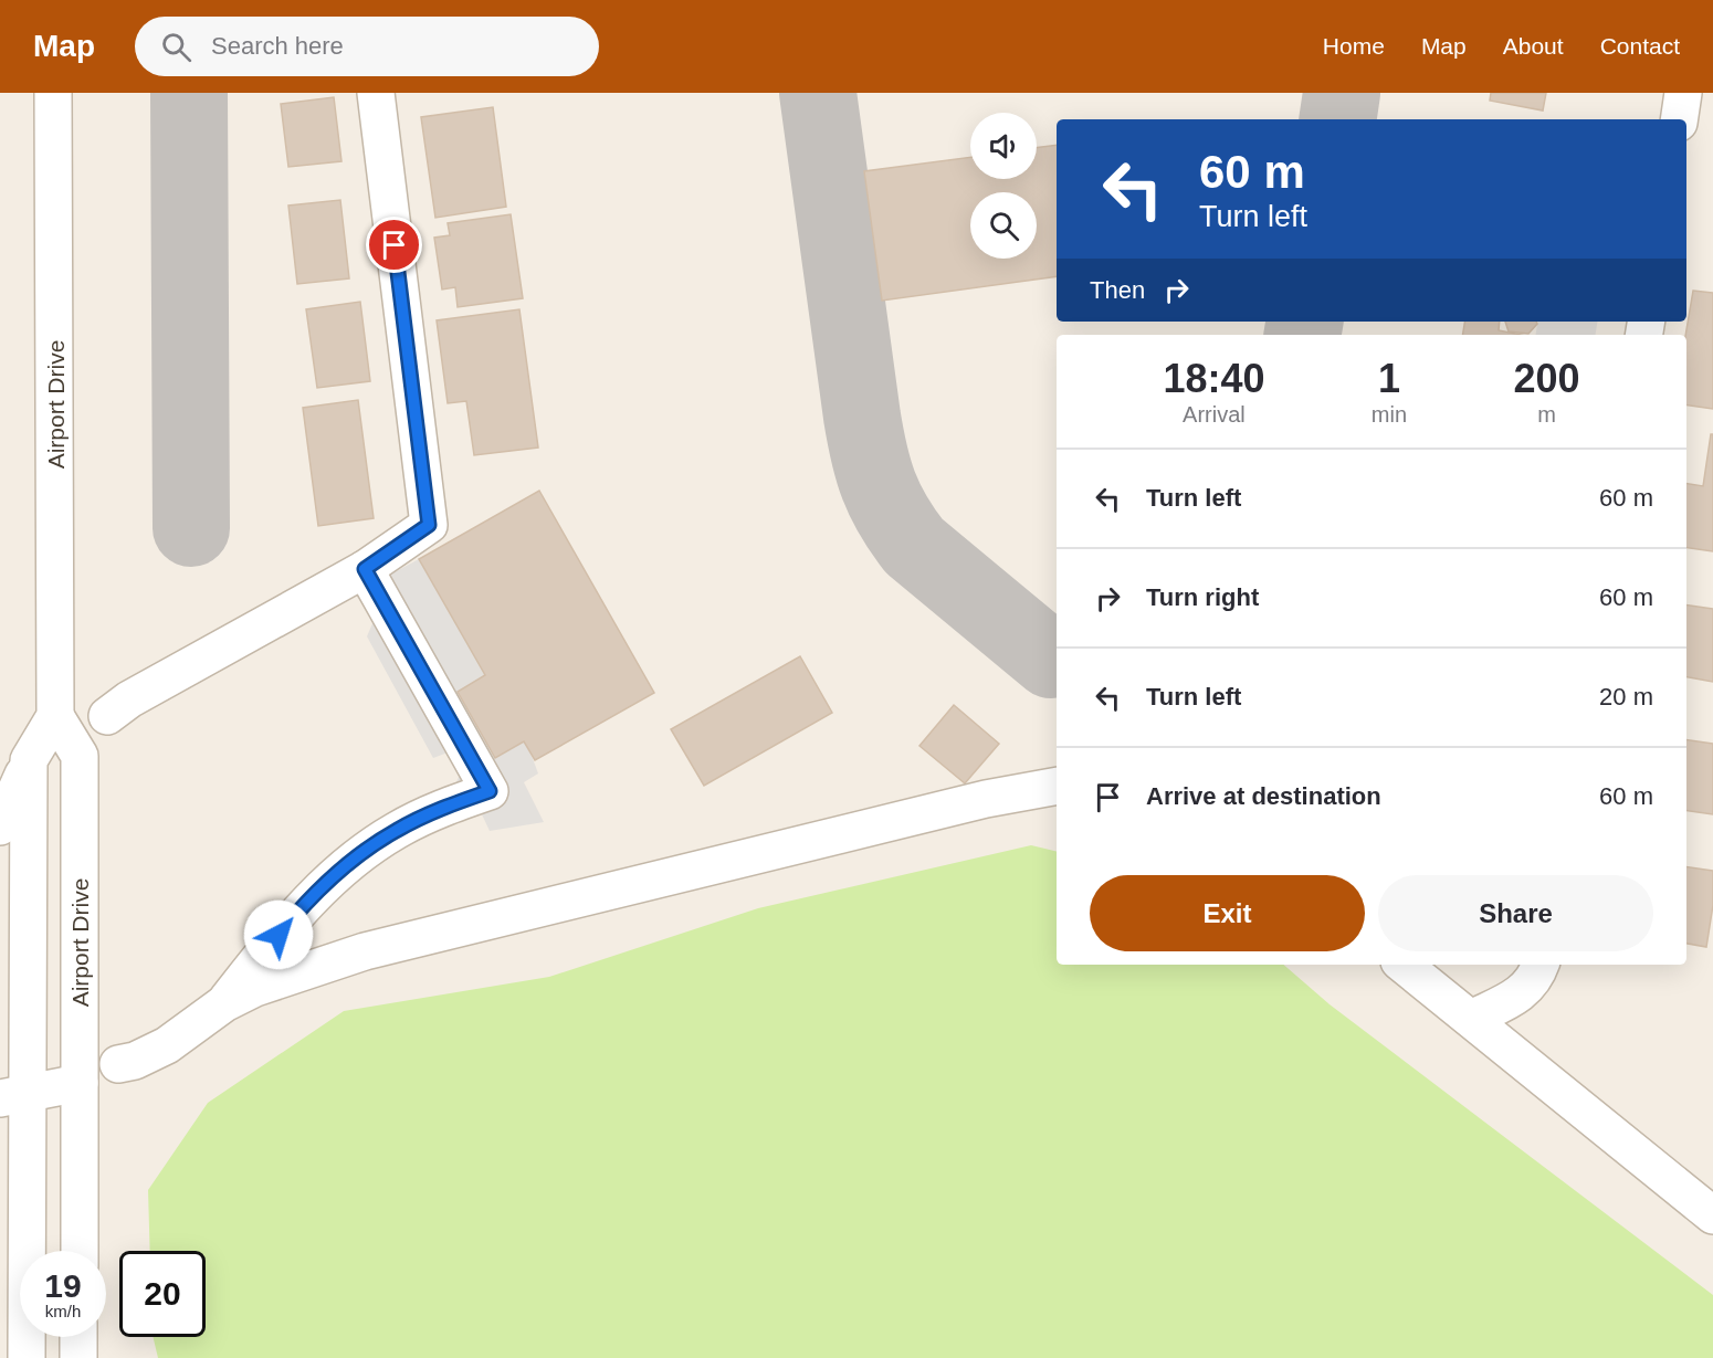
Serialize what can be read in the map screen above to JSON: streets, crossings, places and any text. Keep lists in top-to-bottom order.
{
  "streets": {
    "street": ["Airport Drive"]
  },
  "page": {
    "header": "Map",
    "search": "Search here",
    "nav": [
      "Home",
      "Map",
      "About",
      "Contact"
    ],
    "turn": ["60 m", "Turn left"],
    "then": "Then",
    "eta": [
      "18:40",
      "Arrival",
      "1",
      "min",
      "200",
      "m"
    ],
    "list": [
      {
        "name": "Turn left",
        "value": "60 m"
      },
      {
        "name": "Turn right",
        "value": "60 m"
      },
      {
        "name": "Turn left",
        "value": "20 m"
      },
      {
        "name": "Arrive at destination",
        "value": "60 m"
      }
    ],
    "buttons": ["Exit", "Share"],
    "speed": "19 km/h",
    "limit": "20"
  }
}
